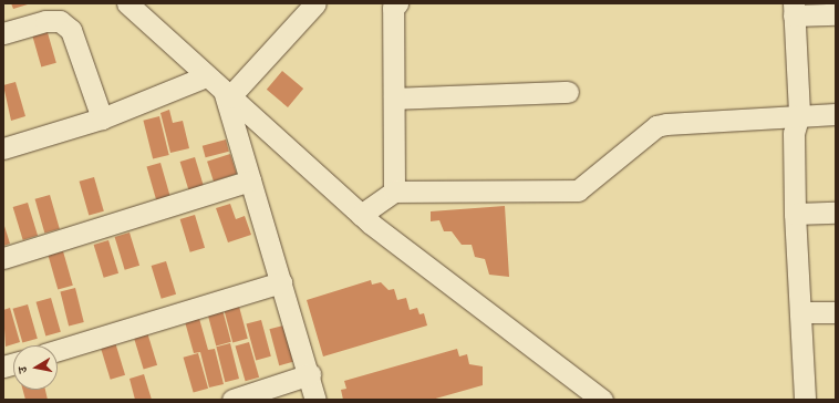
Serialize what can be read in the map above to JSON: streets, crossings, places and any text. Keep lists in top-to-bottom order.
{
  "north": "left"
}
